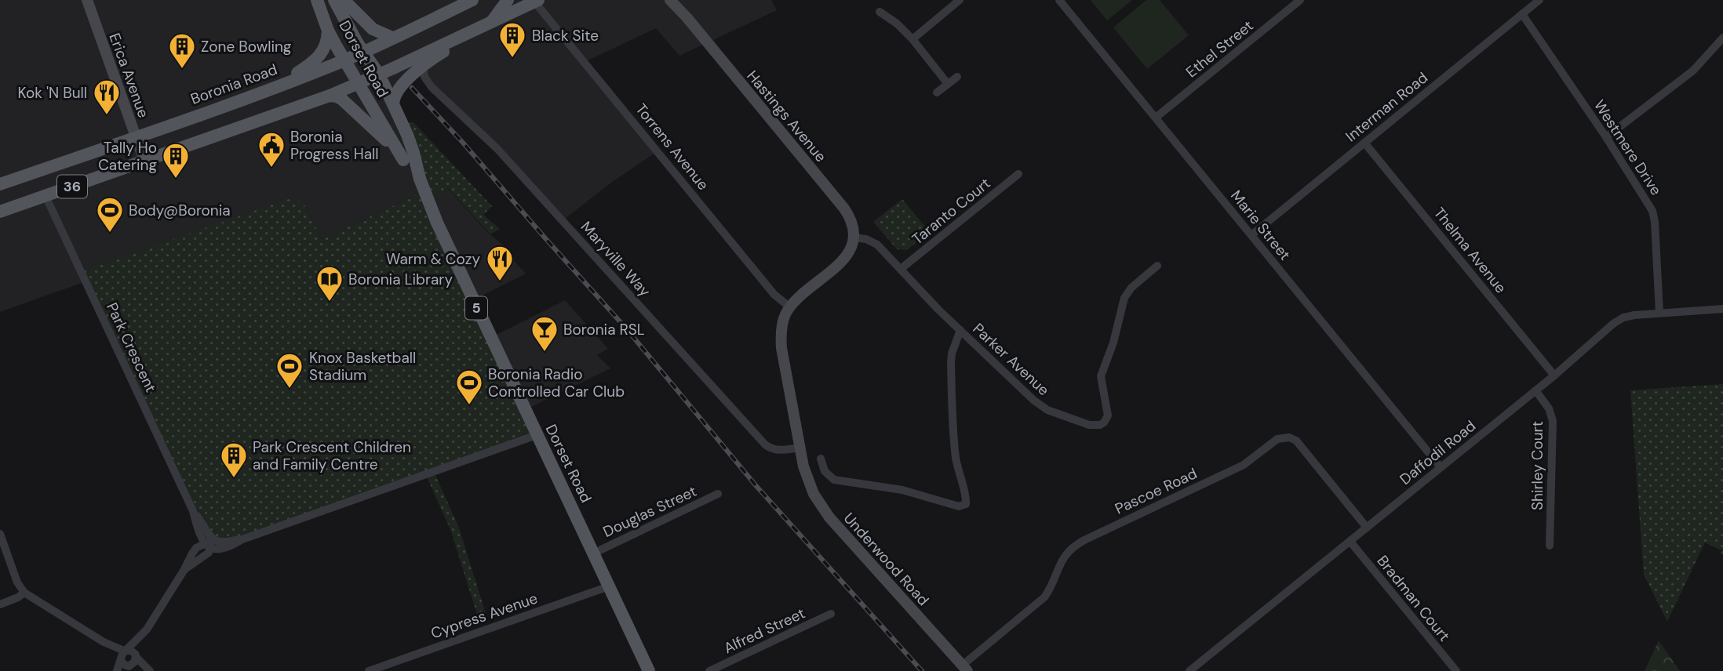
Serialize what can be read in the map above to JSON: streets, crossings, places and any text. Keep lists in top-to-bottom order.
{
  "streets": {
    "main road": [
      "Dorset Road",
      "Erica Avenue",
      "Boronia Road",
      "Hastings Avenue",
      "36",
      "5",
      "Underwood Road"
    ],
    "street": [
      "Ethel Street",
      "Interman Road",
      "Torrens Avenue",
      "Westmere Drive",
      "Taranto Court",
      "Marie Street",
      "Thelma Avenue",
      "Maryville Way",
      "Park Crescent",
      "Parker Avenue",
      "Daffodil Road",
      "Shirley Court",
      "Pascoe Road",
      "Douglas Street",
      "Bradman Court",
      "Cypress Avenue",
      "Alfred Street"
    ]
  },
  "crossings": [
    ["Ethel Street", "Marie Street"],
    ["Dorset Road", "Boronia Road"],
    ["Dorset Road", "36"],
    ["Dorset Road", "Douglas Street"],
    ["Dorset Road", "Cypress Avenue"],
    ["Erica Avenue", "Boronia Road"],
    ["Erica Avenue", "36"],
    ["Interman Road", "Westmere Drive"],
    ["Interman Road", "Marie Street"],
    ["Interman Road", "Thelma Avenue"],
    ["Torrens Avenue", "36"],
    ["Westmere Drive", "Daffodil Road"],
    ["36", "Park Crescent"],
    ["Marie Street", "Daffodil Road"],
    ["Thelma Avenue", "Daffodil Road"],
    ["Maryville Way", "Underwood Road"],
    ["Daffodil Road", "Shirley Court"],
    ["Daffodil Road", "Pascoe Road"],
    ["Daffodil Road", "Bradman Court"],
    ["Pascoe Road", "Underwood Road"]
  ],
  "places": {
    "building": [
      "Black Site",
      "Zone Bowling",
      "Tally Ho Catering",
      "Park Crescent Children and Family Centre"
    ],
    "restaurant": ["Kok 'N Bull", "Warm & Cozy"],
    "public building": ["Boronia Progress Hall"],
    "sports": ["Body@Boronia", "Knox Basketball Stadium", "Boronia Radio Controlled Car Club"],
    "library": ["Boronia Library"],
    "bar": ["Boronia RSL"]
  }
}
